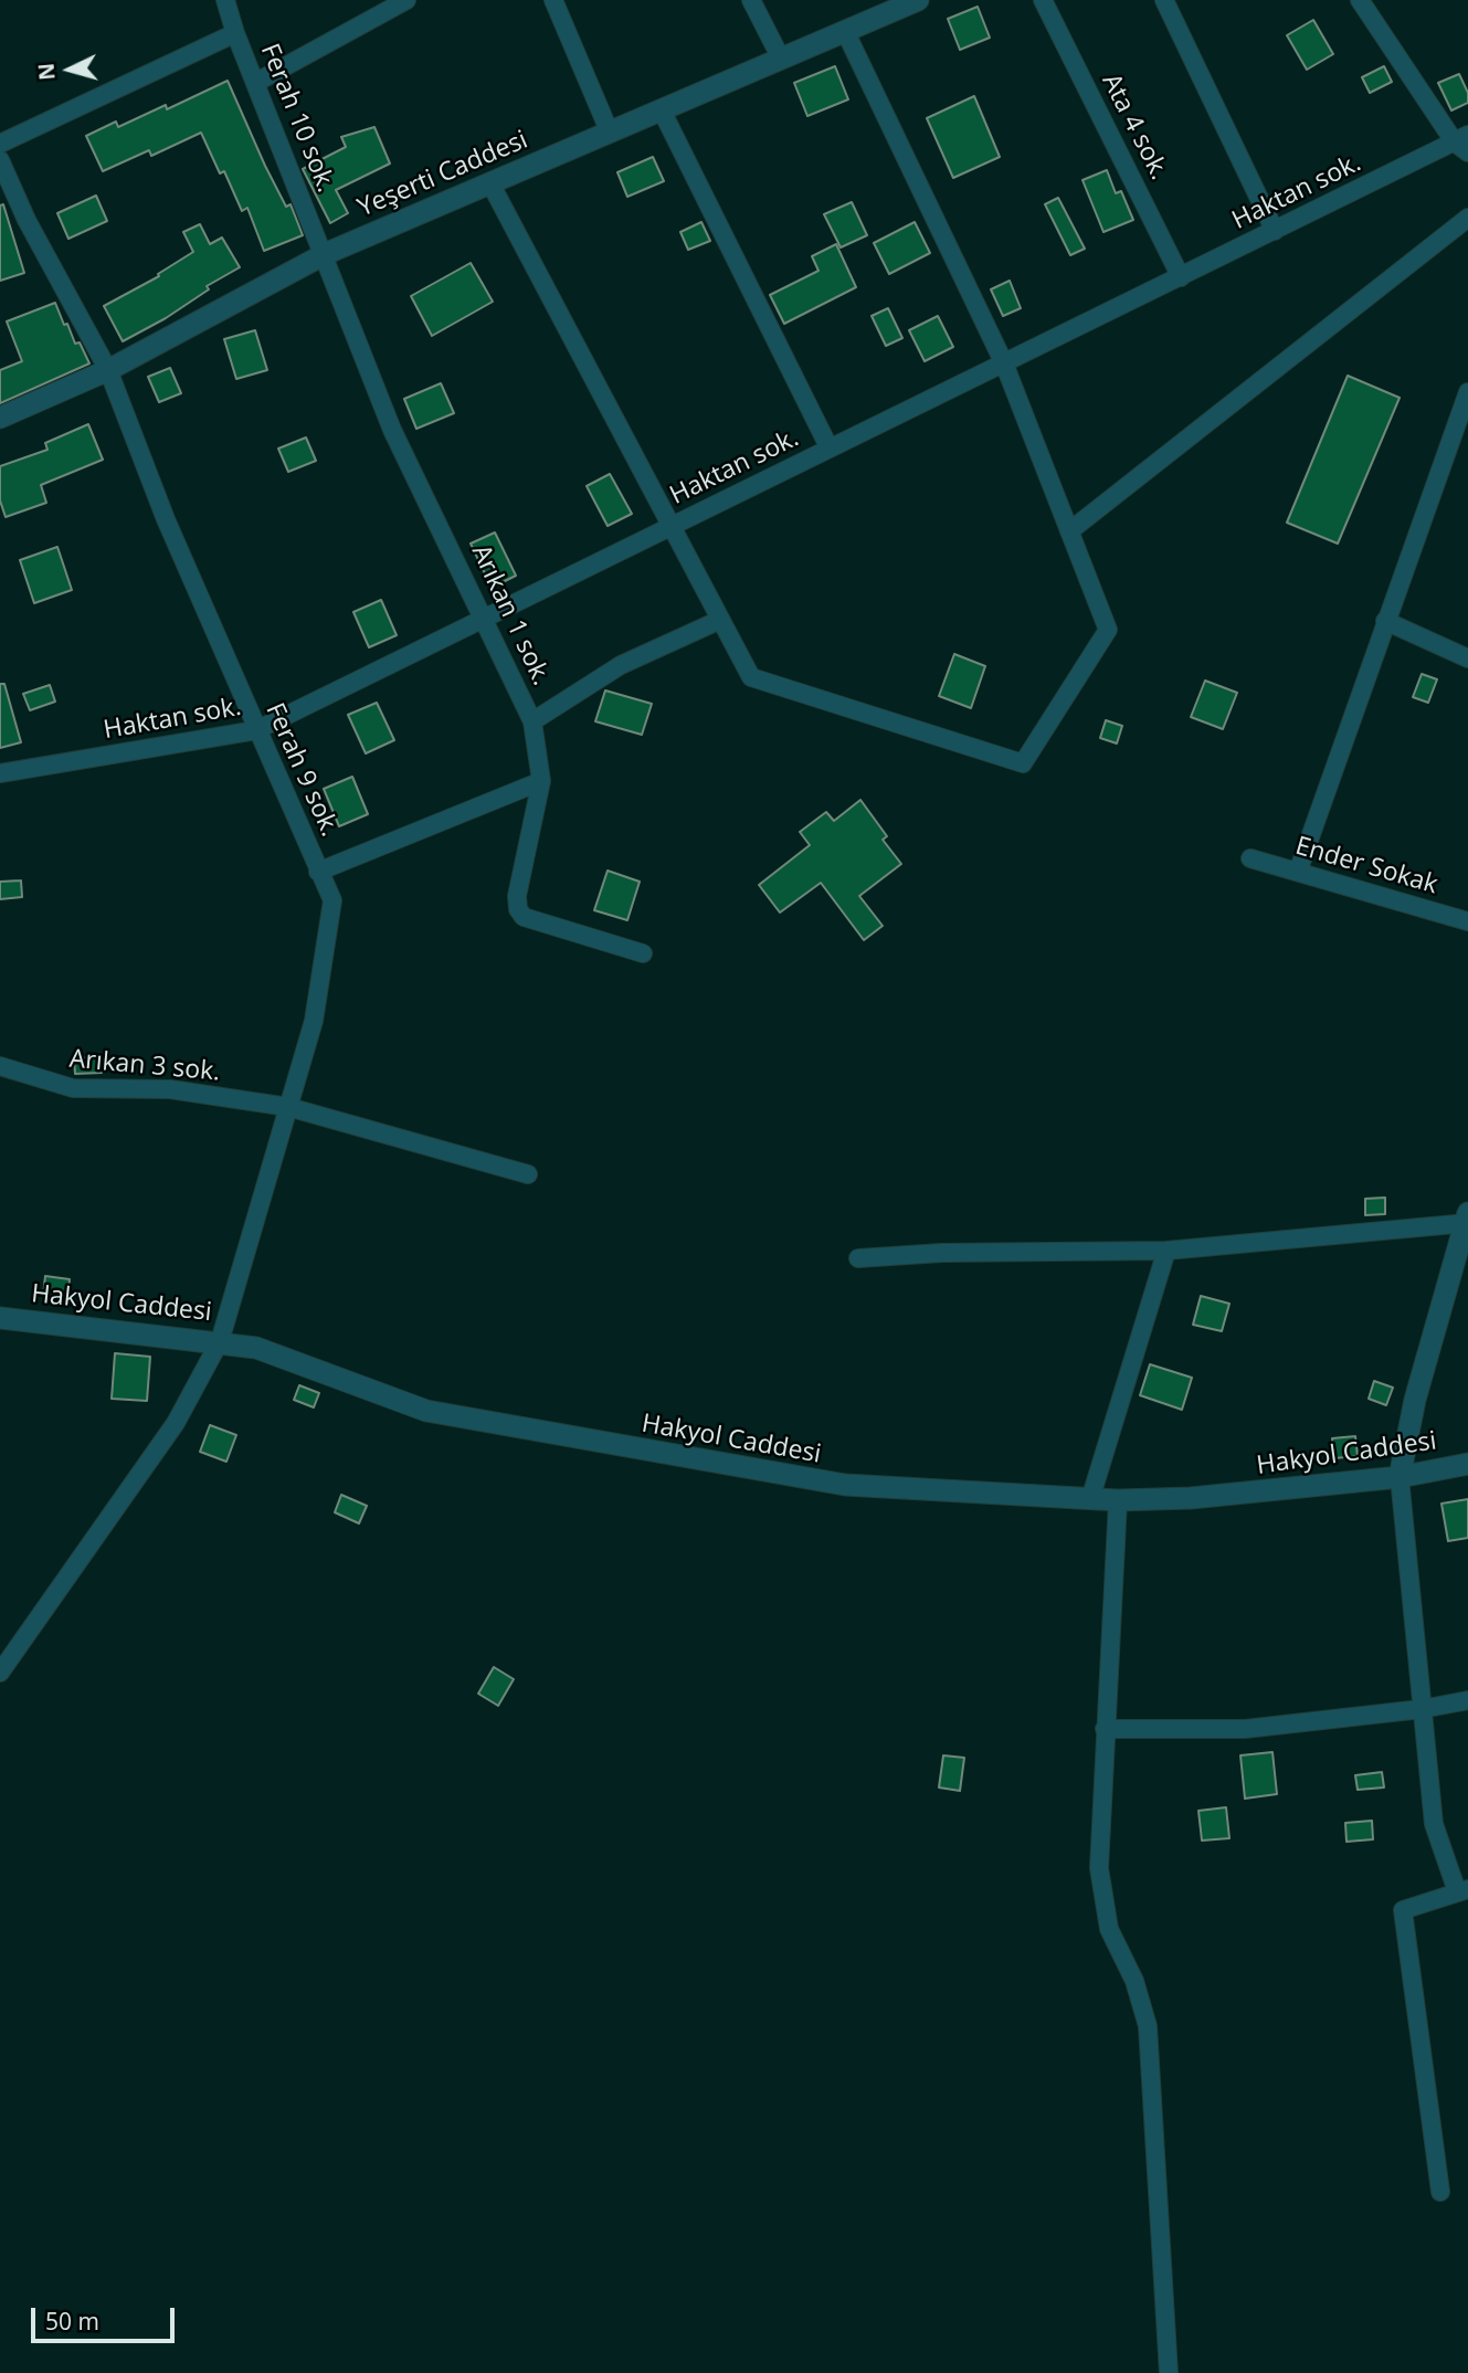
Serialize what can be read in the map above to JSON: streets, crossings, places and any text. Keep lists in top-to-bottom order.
{
  "streets": {
    "street": [
      "Ferah 10 sok.",
      "Ata 4 sok.",
      "Yeşerti Caddesi",
      "Haktan sok.",
      "Arıkan 1 sok.",
      "Ferah 9 sok.",
      "Ender Sokak",
      "Arıkan 3 sok.",
      "Hakyol Caddesi"
    ]
  },
  "crossings": [
    ["Ferah 10 sok.", "Yeşerti Caddesi"],
    ["Ferah 10 sok.", "Arıkan 1 sok."],
    ["Ata 4 sok.", "Haktan sok."],
    ["Yeşerti Caddesi", "Arıkan 1 sok."],
    ["Yeşerti Caddesi", "Ferah 9 sok."],
    ["Haktan sok.", "Arıkan 1 sok."],
    ["Haktan sok.", "Ferah 9 sok."],
    ["Ferah 9 sok.", "Arıkan 3 sok."],
    ["Ferah 9 sok.", "Hakyol Caddesi"]
  ],
  "scale_bar": "50 m",
  "north": "left"
}
